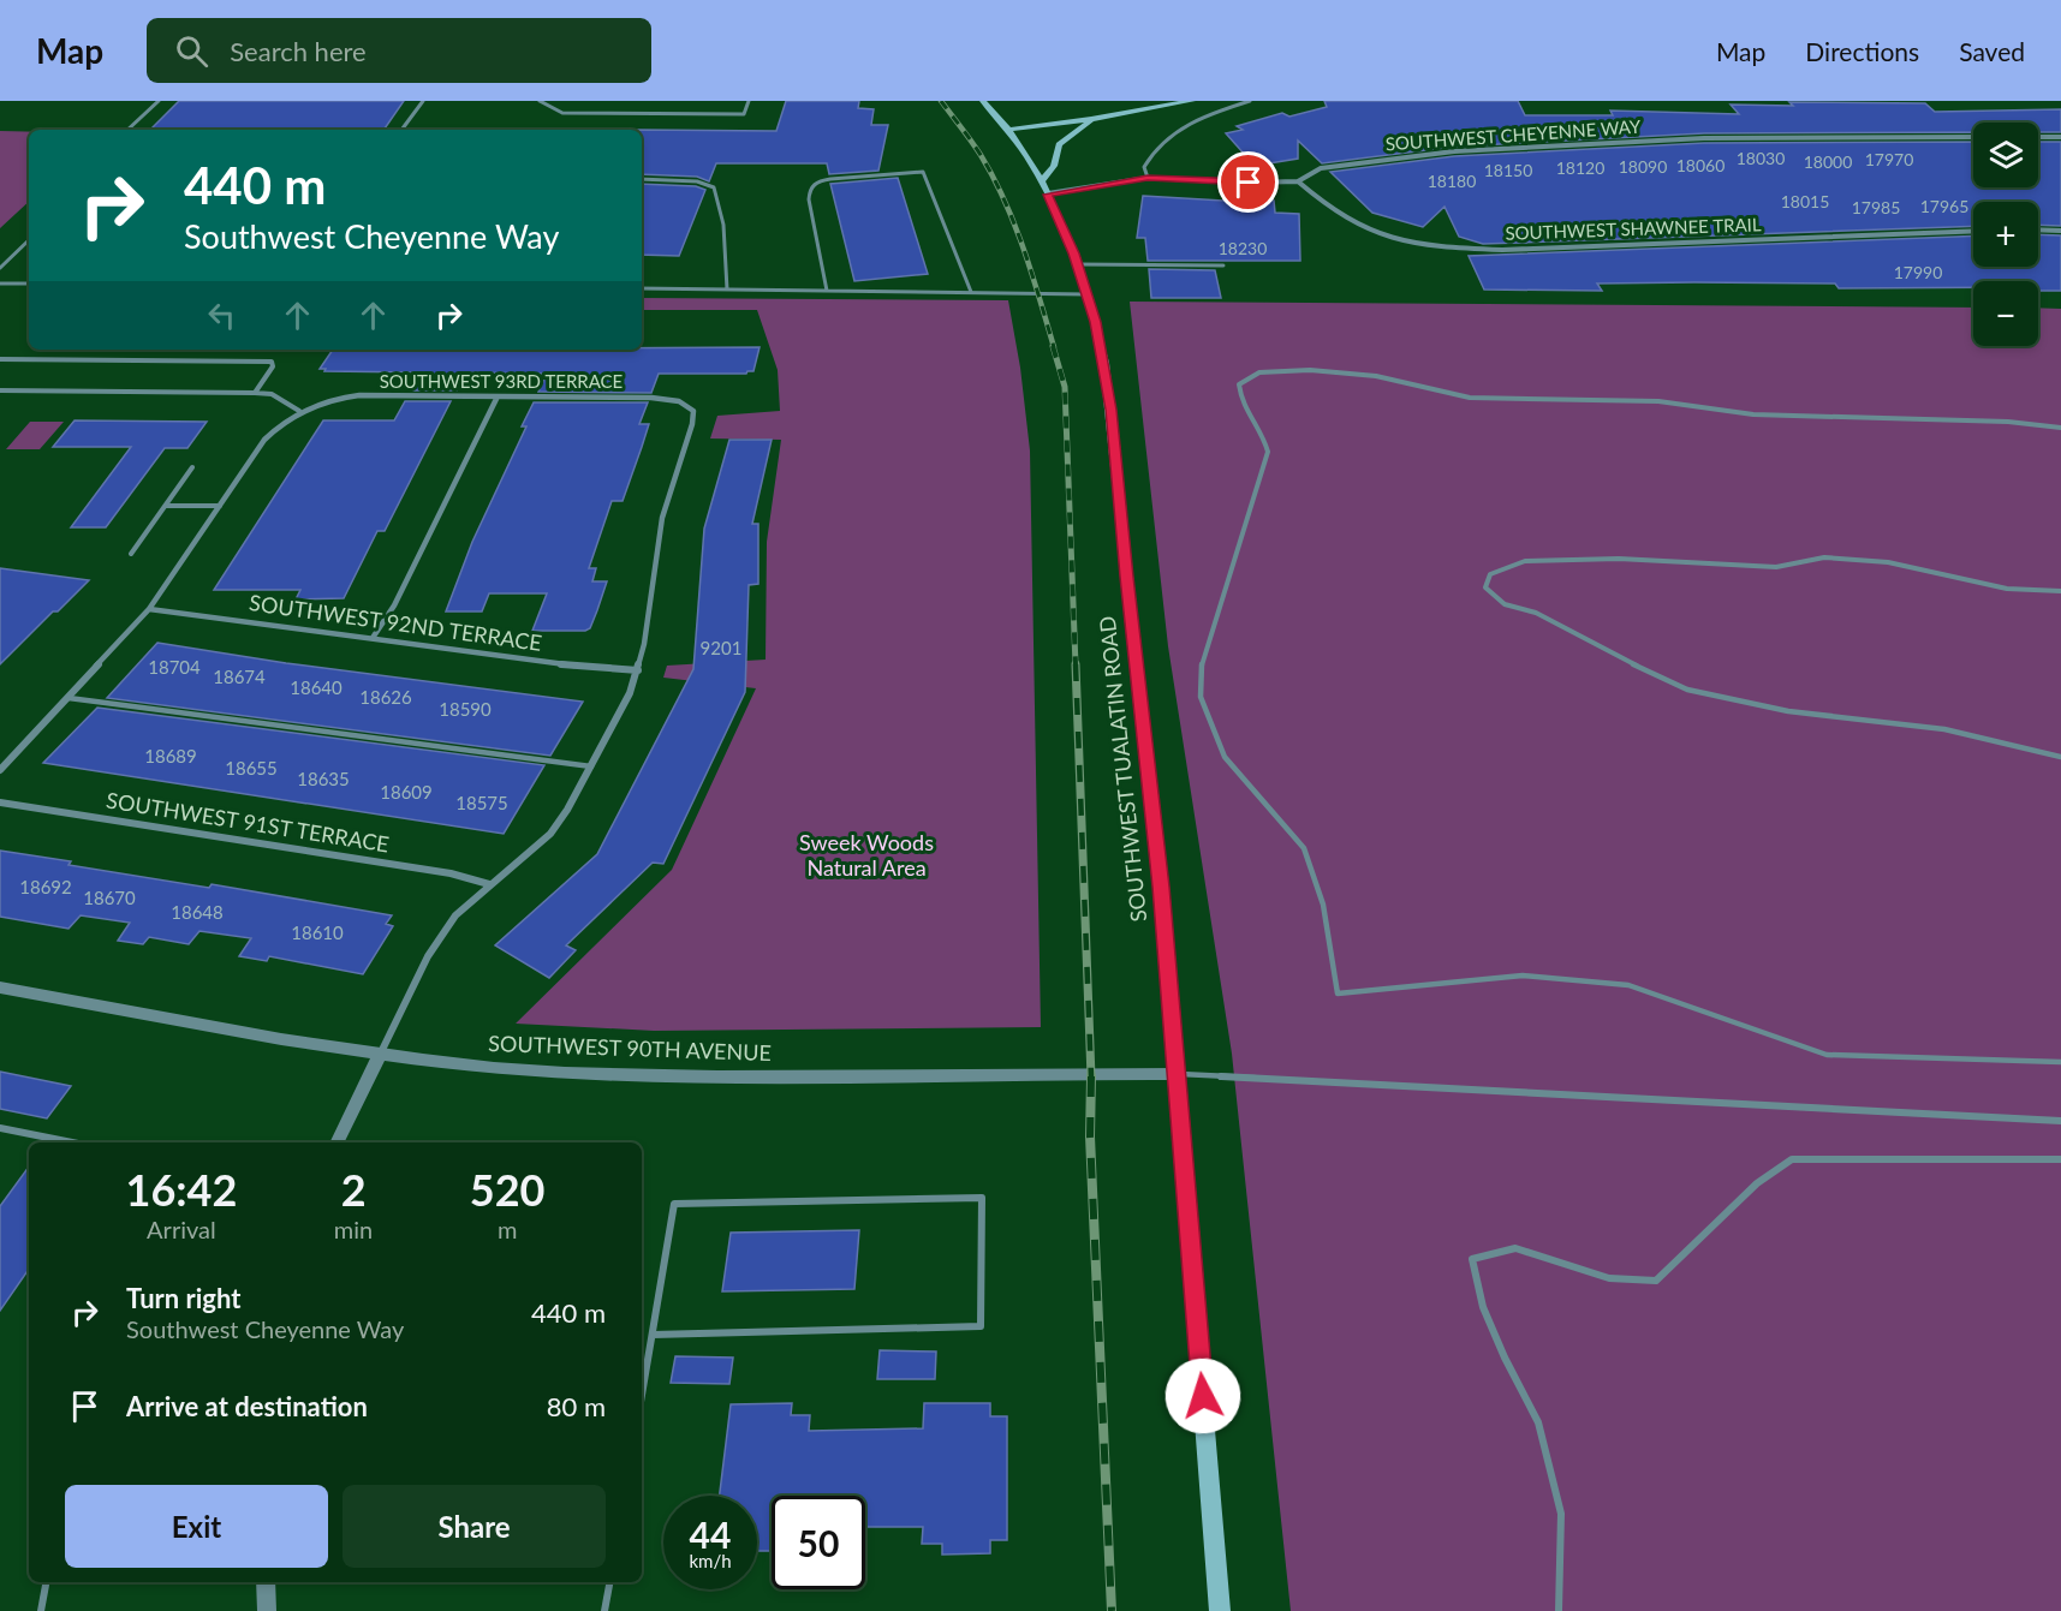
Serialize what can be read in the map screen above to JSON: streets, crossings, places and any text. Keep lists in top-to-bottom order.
{
  "streets": {
    "main road": ["SOUTHWEST TUALATIN ROAD"],
    "street": [
      "SOUTHWEST CHEYENNE WAY",
      "SOUTHWEST SHAWNEE TRAIL",
      "SOUTHWEST 93RD TERRACE",
      "SOUTHWEST 92ND TERRACE",
      "SOUTHWEST 91ST TERRACE",
      "SOUTHWEST 90TH AVENUE"
    ]
  },
  "crossings": [
    ["SOUTHWEST CHEYENNE WAY", "SOUTHWEST SHAWNEE TRAIL"],
    ["SOUTHWEST CHEYENNE WAY", "SOUTHWEST TUALATIN ROAD"],
    ["SOUTHWEST 93RD TERRACE", "SOUTHWEST 92ND TERRACE"],
    ["SOUTHWEST TUALATIN ROAD", "SOUTHWEST 90TH AVENUE"]
  ],
  "parks": ["Sweek Woods Natural Area"],
  "house_numbers": [
    "18030",
    "17970",
    "18000",
    "18060",
    "18090",
    "18120",
    "18150",
    "18180",
    "18015",
    "17965",
    "17985",
    "18230",
    "17990",
    "9201",
    "18704",
    "18674",
    "18640",
    "18626",
    "18590",
    "18689",
    "18655",
    "18635",
    "18609",
    "18575",
    "18692",
    "18670",
    "18648",
    "18610"
  ],
  "page": {
    "header": "Map",
    "search": "Search here",
    "nav": ["Map", "Directions", "Saved"],
    "map_buttons": ["+", "−"],
    "turn": ["440 m", "Southwest Cheyenne Way"],
    "eta": [
      "16:42",
      "Arrival",
      "2",
      "min",
      "520",
      "m"
    ],
    "list": [
      {
        "name": "Turn right",
        "note": "Southwest Cheyenne Way",
        "value": "440 m"
      },
      {
        "name": "Arrive at destination",
        "value": "80 m"
      }
    ],
    "buttons": ["Exit", "Share"],
    "speed": "44 km/h",
    "limit": "50"
  }
}
